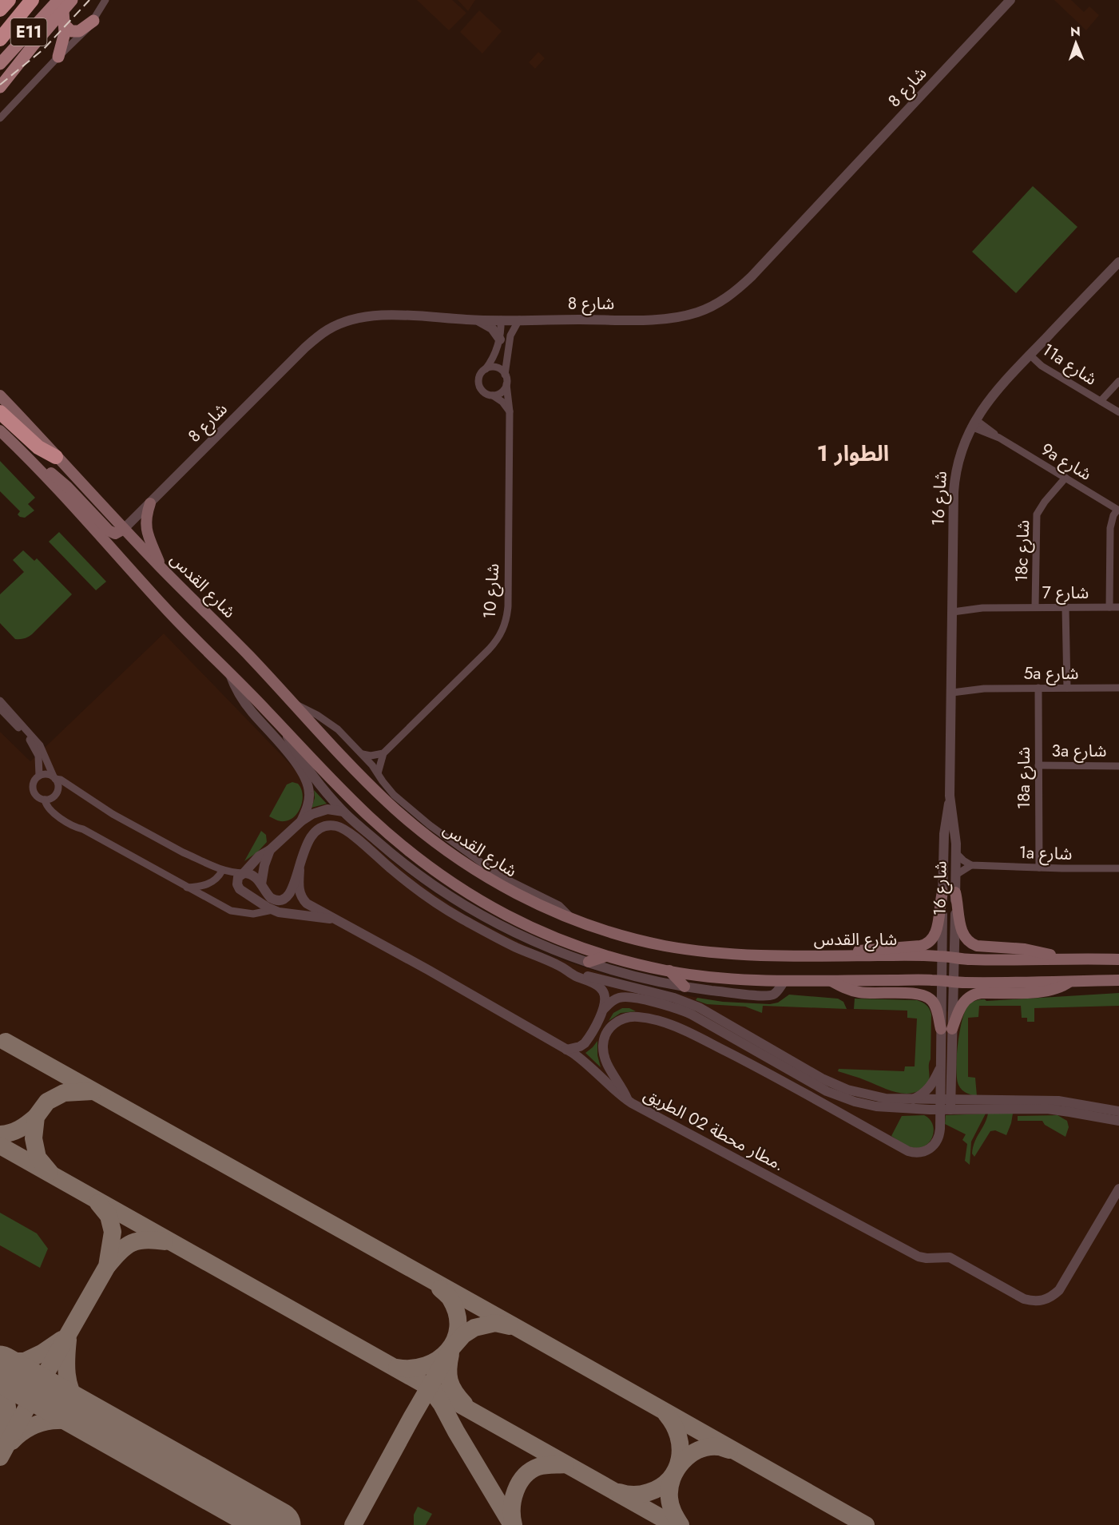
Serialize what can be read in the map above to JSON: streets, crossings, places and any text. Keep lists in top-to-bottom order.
{
  "streets": {
    "highway": ["E11"],
    "main road": ["شارع القدس"],
    "street": [
      "شارع 8",
      "11a شارع",
      "9a شارع",
      "شارع 16",
      "18c شارع",
      "شارع 10",
      "شارع 7",
      "5a شارع",
      "3a شارع",
      "18a شارع",
      "1a شارع",
      "مطار محطة 02 الطريق."
    ]
  },
  "crossings": [
    ["شارع 8", "شارع القدس"],
    ["11a شارع", "شارع 16"],
    ["9a شارع", "شارع 16"],
    ["9a شارع", "18c شارع"],
    ["شارع 16", "شارع القدس"],
    ["شارع 16", "شارع 7"],
    ["شارع 16", "5a شارع"],
    ["شارع 16", "مطار محطة 02 الطريق."],
    ["18c شارع", "شارع 7"],
    ["5a شارع", "18a شارع"],
    ["3a شارع", "18a شارع"],
    ["18a شارع", "1a شارع"]
  ],
  "districts": ["الطوار 1"],
  "north": "top"
}
